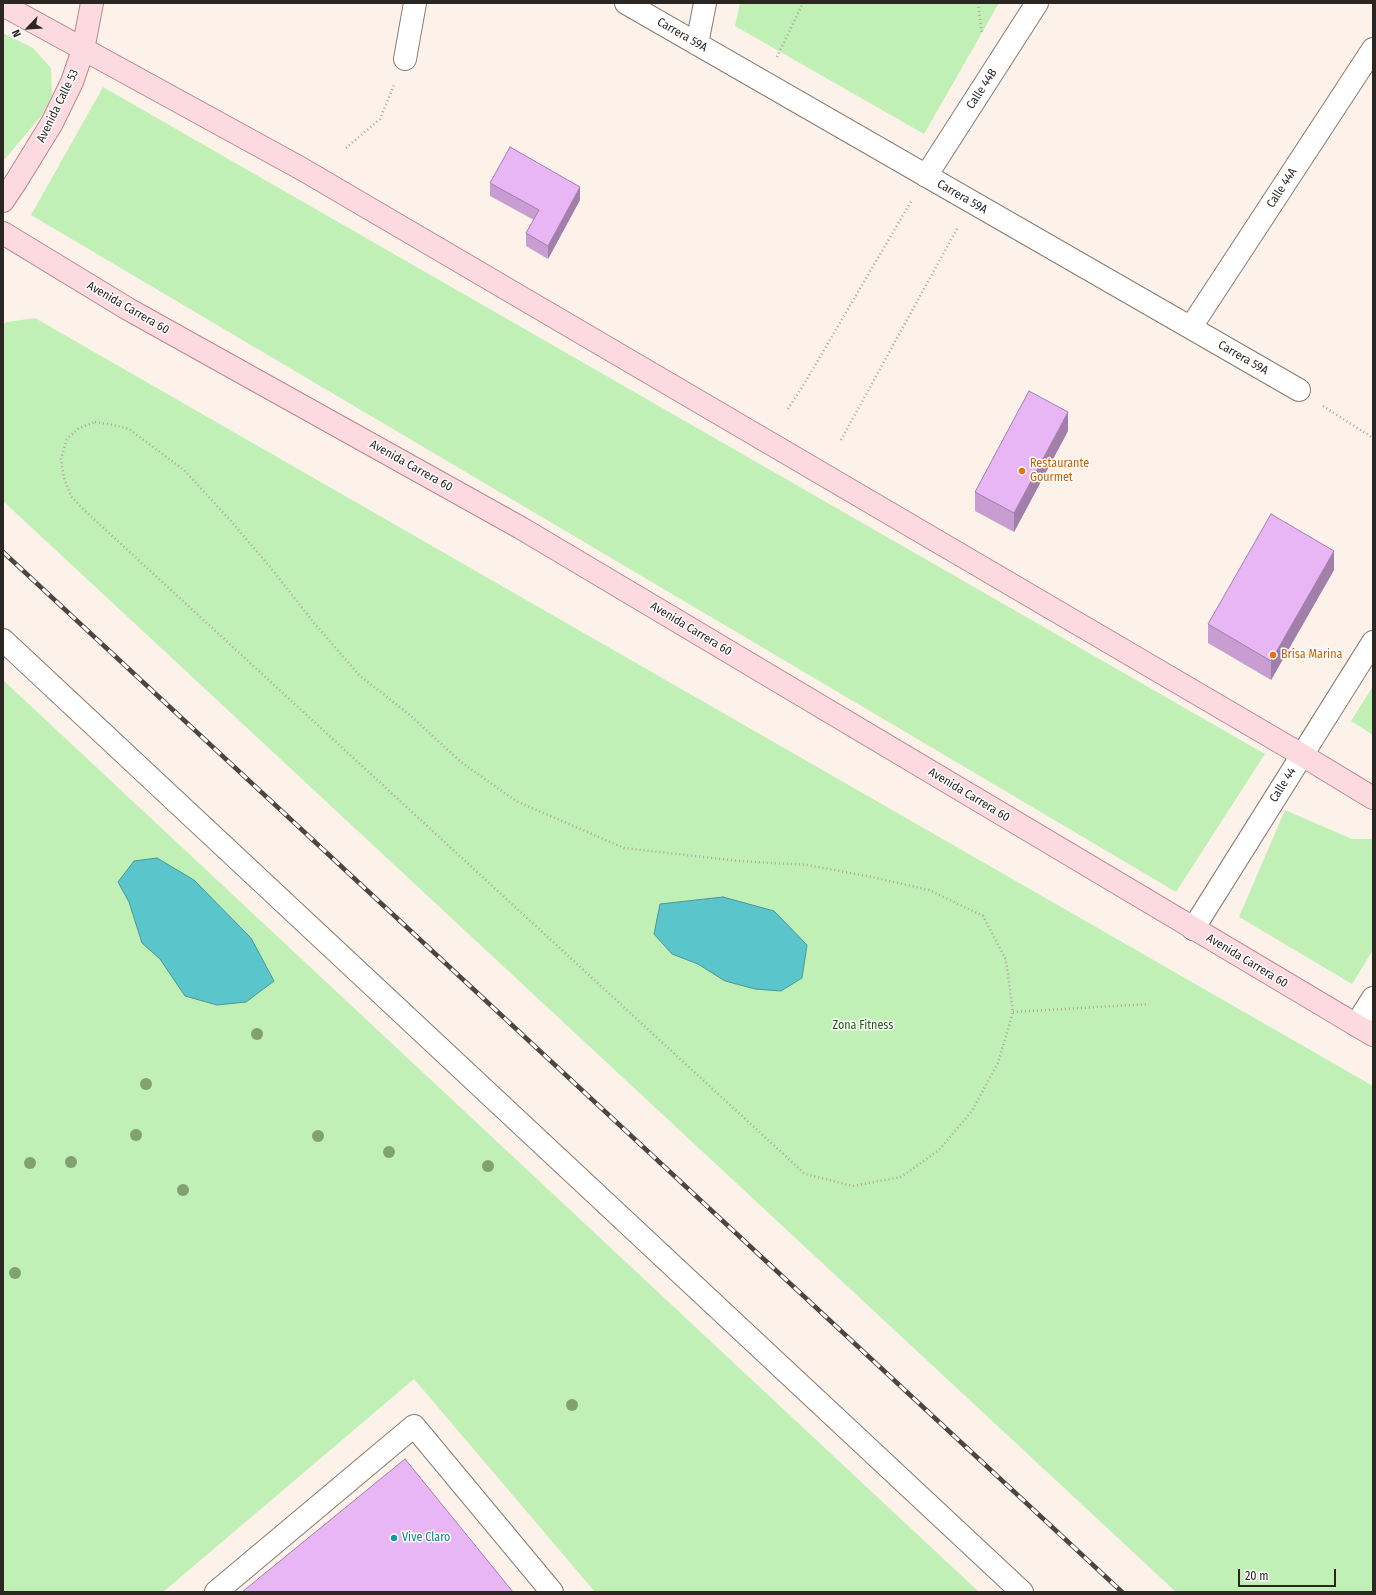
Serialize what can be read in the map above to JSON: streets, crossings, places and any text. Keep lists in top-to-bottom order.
{
  "streets": {
    "main road": ["Avenida Calle 53", "Avenida Carrera 60"],
    "street": [
      "Carrera 59A",
      "Calle 44B",
      "Calle 44A",
      "Calle 44"
    ]
  },
  "crossings": [
    ["Carrera 59A", "Calle 44B"],
    ["Carrera 59A", "Calle 44A"],
    ["Avenida Carrera 60", "Calle 44"]
  ],
  "parks": ["Zona Fitness"],
  "places": ["Restaurante Gourmet", "Brísa Marina", "Vive Claro"],
  "scale_bar": "20 m",
  "north": "bottom left"
}
